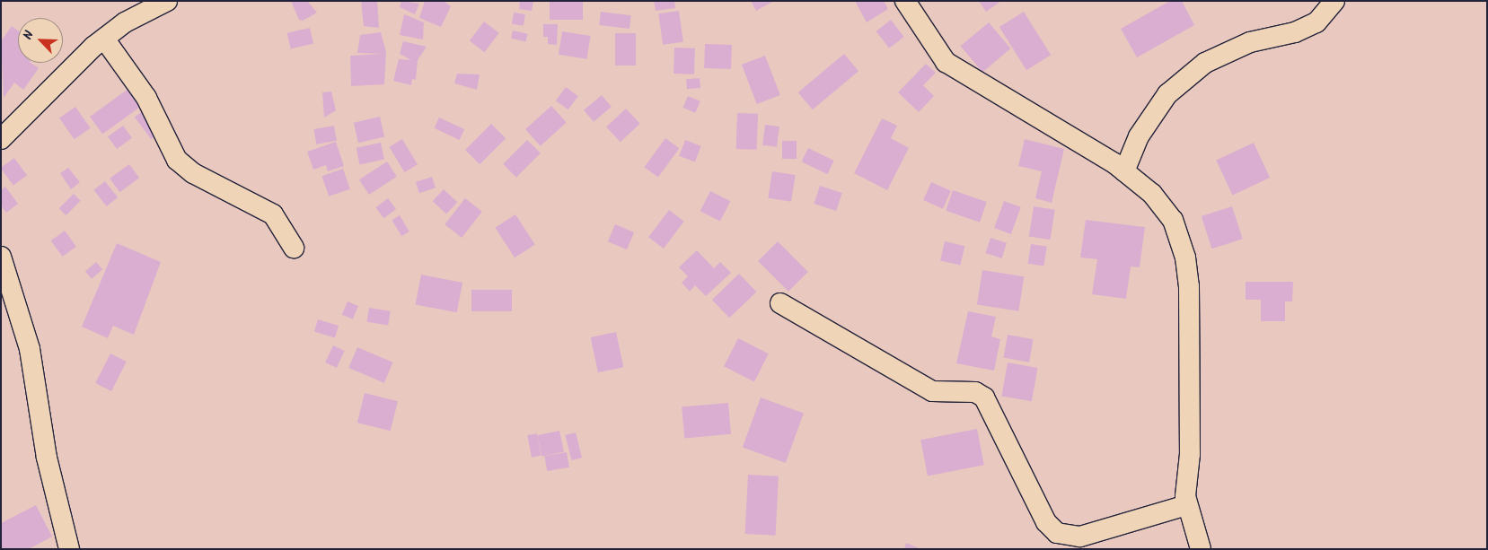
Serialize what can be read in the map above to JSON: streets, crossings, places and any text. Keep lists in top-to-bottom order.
{
  "north": "top left"
}
